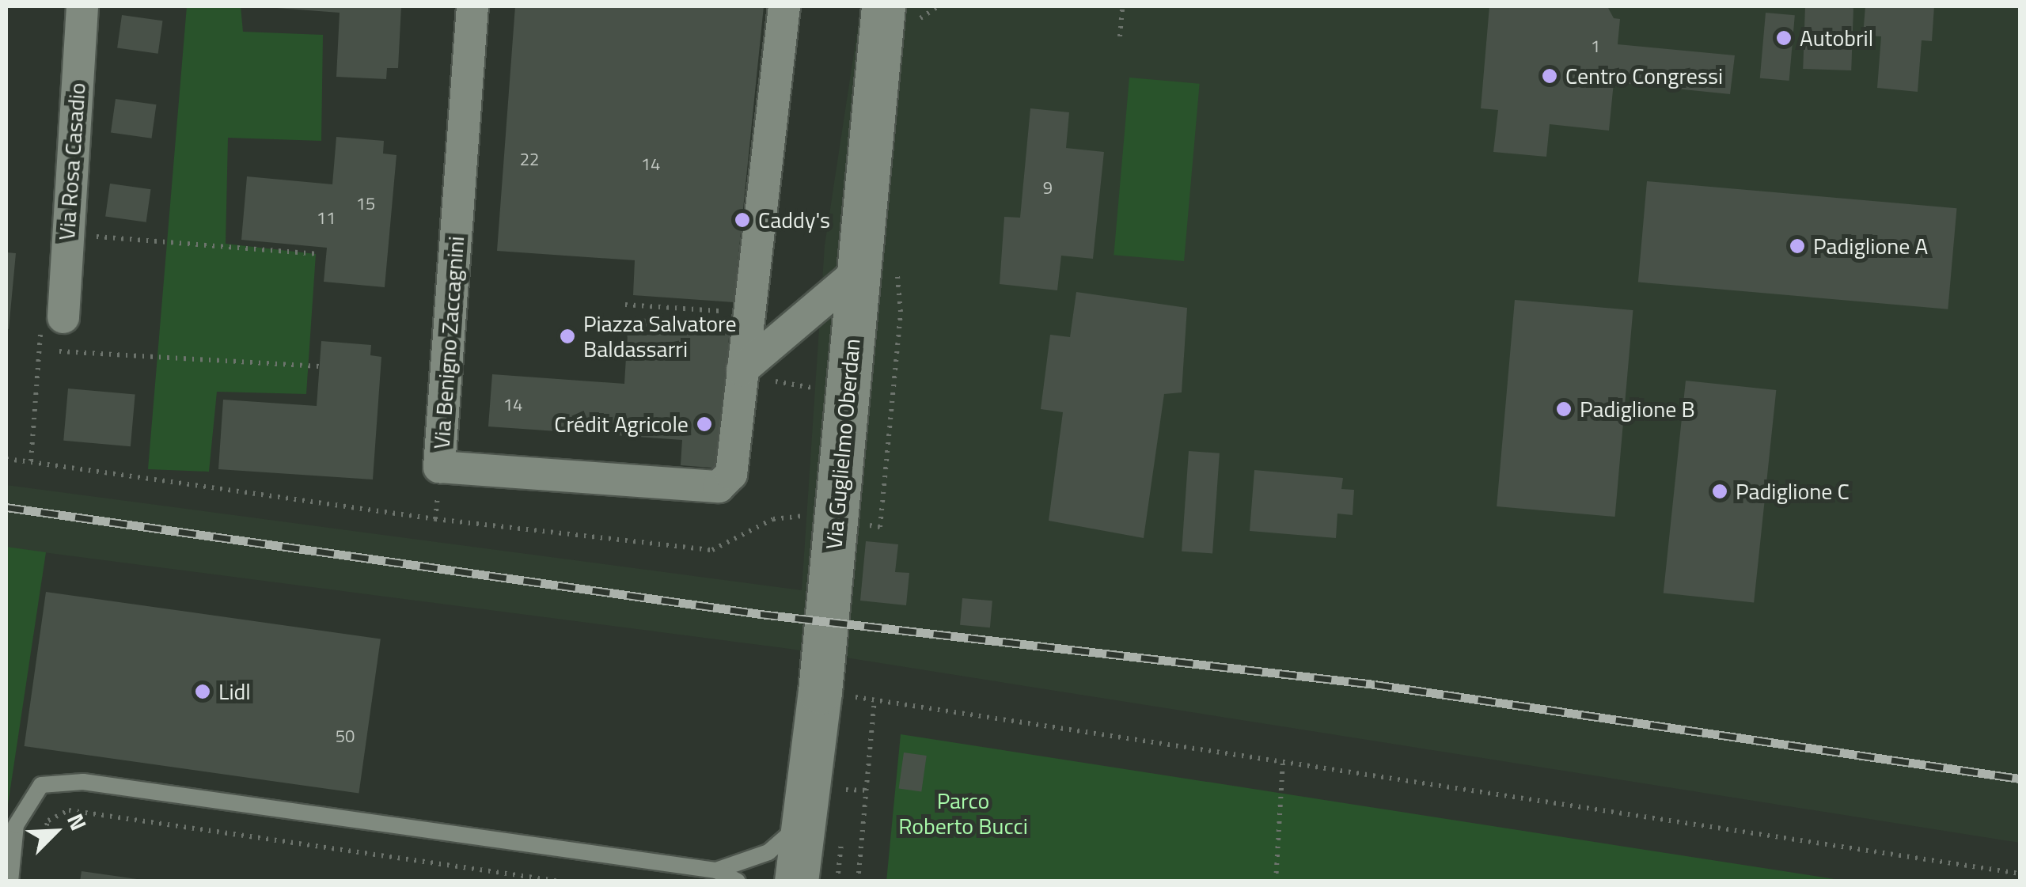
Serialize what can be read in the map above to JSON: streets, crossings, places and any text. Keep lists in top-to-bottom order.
{
  "streets": {
    "main road": ["Via Guglielmo Oberdan"],
    "street": ["Via Rosa Casadio", "Via Benigno Zaccagnini"]
  },
  "parks": ["Parco Roberto Bucci"],
  "places": [
    "Autobril",
    "Centro Congressi",
    "Caddy's",
    "Padiglione A",
    "Piazza Salvatore Baldassarri",
    "Padiglione B",
    "Crédit Agricole",
    "Padiglione C",
    "Lidl"
  ],
  "house_numbers": [
    "1",
    "22",
    "14",
    "9",
    "15",
    "11",
    "14",
    "50"
  ],
  "north": "top right"
}
